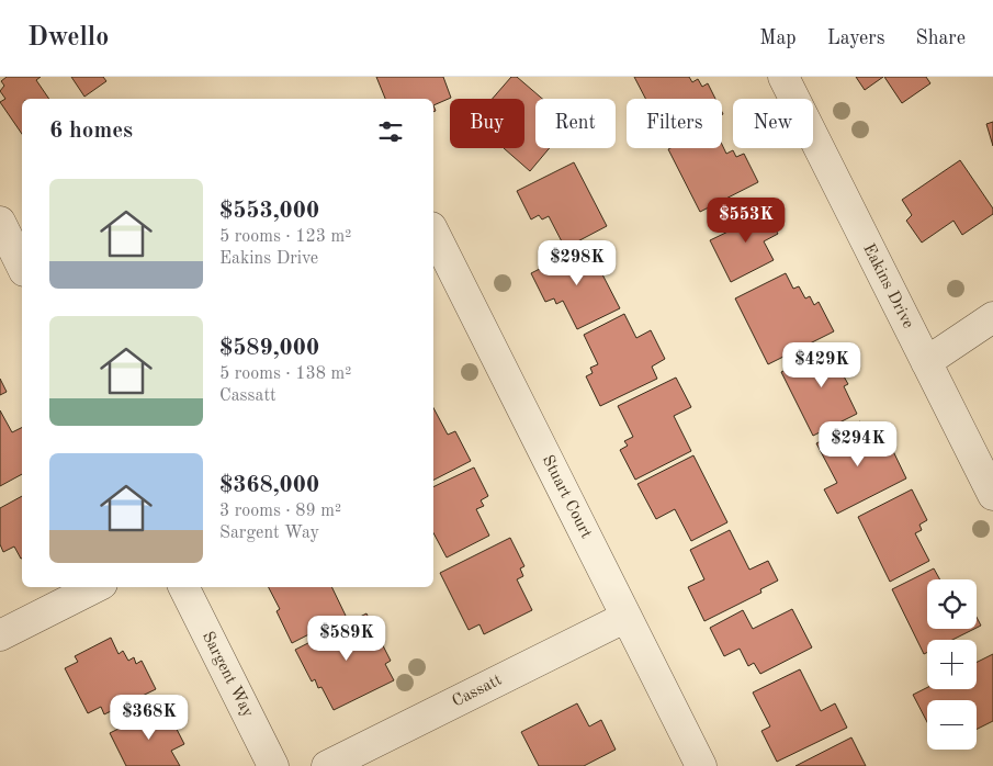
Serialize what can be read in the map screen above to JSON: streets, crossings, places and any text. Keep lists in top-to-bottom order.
{
  "streets": {
    "street": [
      "Eakins Drive",
      "Stuart Court",
      "Sargent Way",
      "Cassatt"
    ]
  },
  "crossings": [
    ["Stuart Court", "Cassatt"]
  ],
  "page": {
    "header": "Dwello",
    "nav": ["Map", "Layers", "Share"],
    "chip": [
      "Buy",
      "Rent",
      "Filters",
      "New"
    ],
    "heading": "6 homes",
    "list": [
      {
        "name": "$553,000",
        "note": "5 rooms · 123 m² · Eakins Drive"
      },
      {
        "name": "$589,000",
        "note": "5 rooms · 138 m² · Cassatt"
      },
      {
        "name": "$368,000",
        "note": "3 rooms · 89 m² · Sargent Way"
      }
    ],
    "price": [
      "$553K",
      "$298K",
      "$429K",
      "$294K",
      "$589K",
      "$368K"
    ],
    "map_buttons": ["+", "−"]
  }
}
